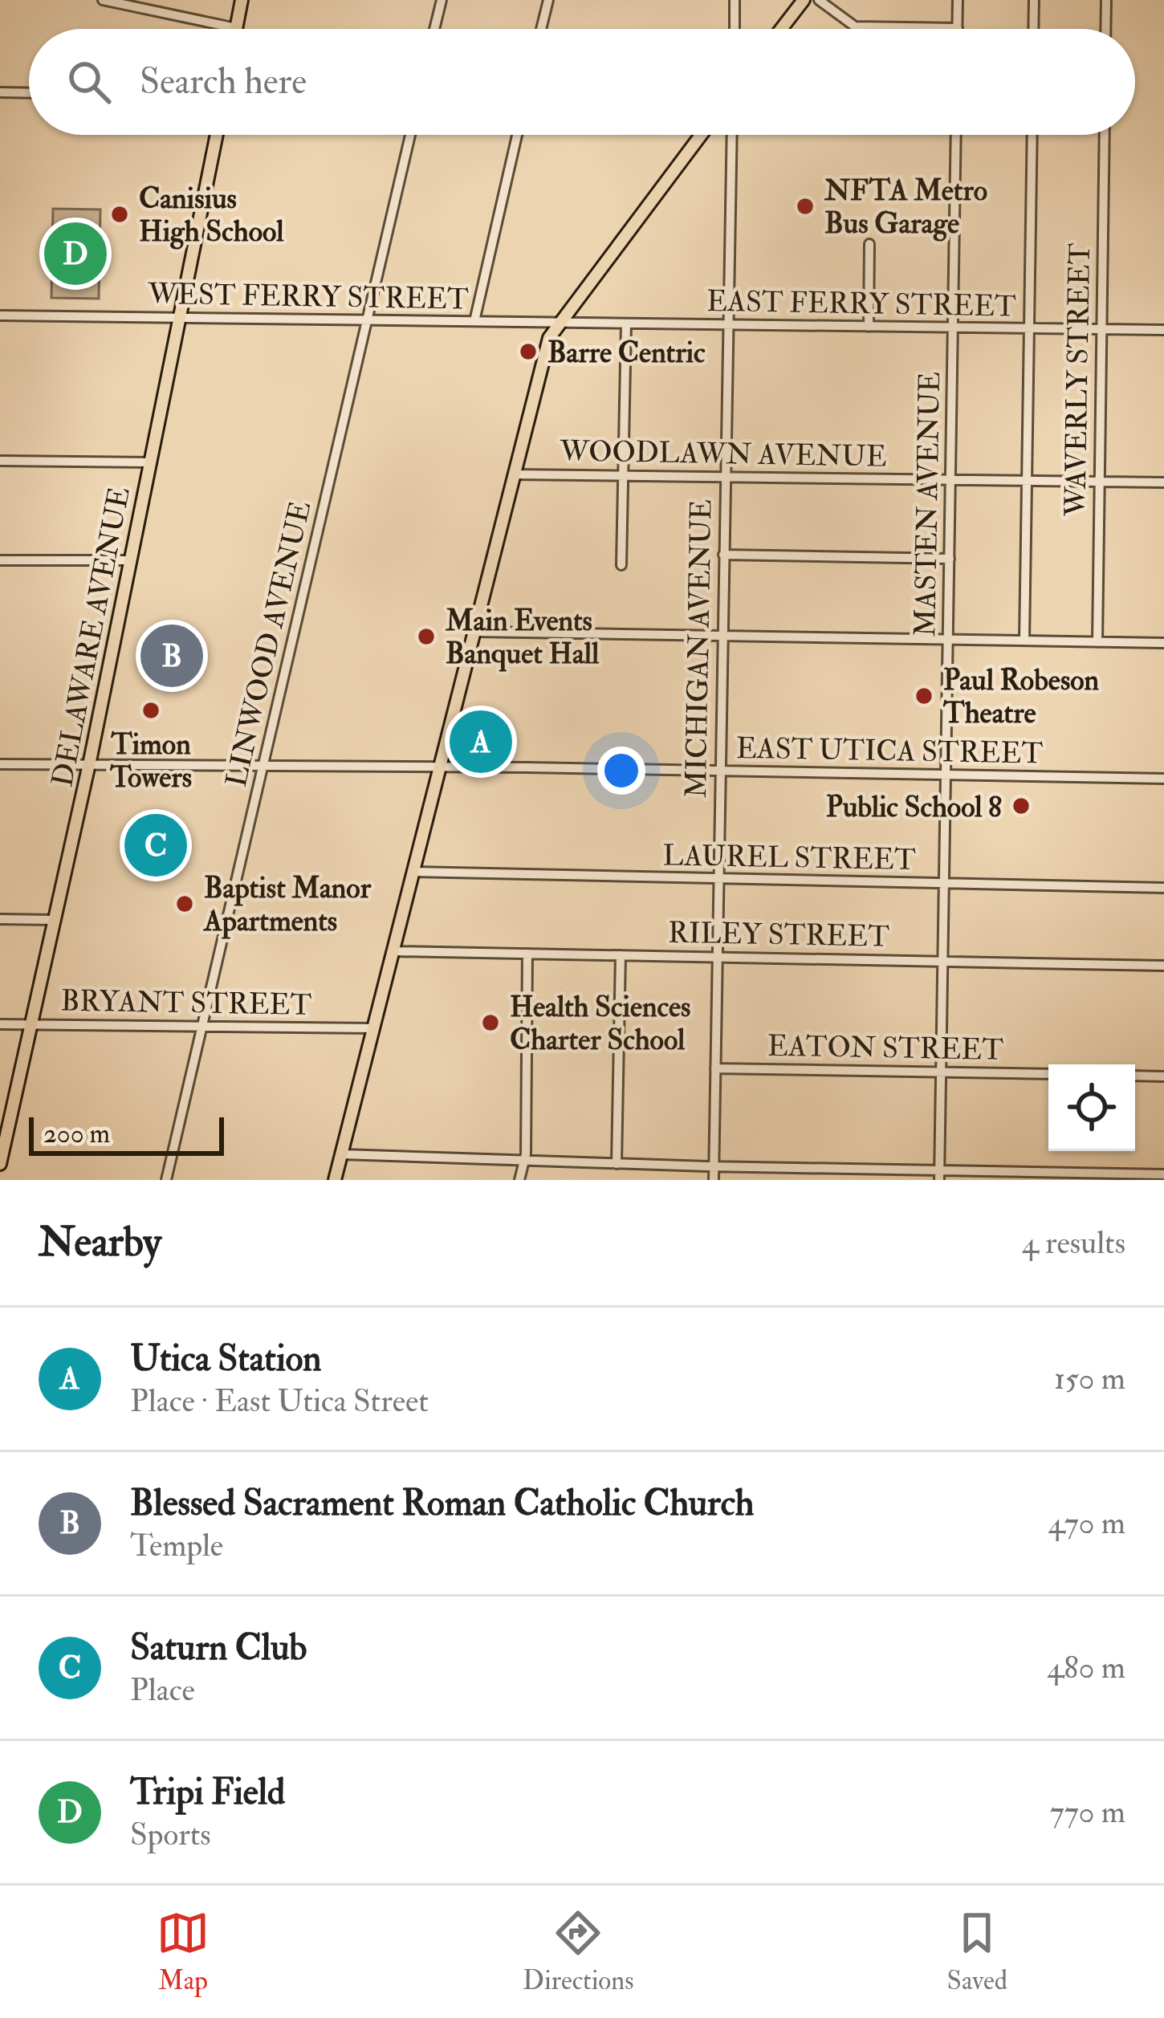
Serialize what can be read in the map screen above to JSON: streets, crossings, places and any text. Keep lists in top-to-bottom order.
{
  "streets": {
    "main road": ["DELAWARE AVENUE"],
    "street": [
      "WEST FERRY STREET",
      "EAST FERRY STREET",
      "WAVERLY STREET",
      "WOODLAWN AVENUE",
      "MASTEN AVENUE",
      "LINWOOD AVENUE",
      "MICHIGAN AVENUE",
      "EAST UTICA STREET",
      "LAUREL STREET",
      "RILEY STREET",
      "BRYANT STREET",
      "EATON STREET"
    ]
  },
  "crossings": [
    ["WEST FERRY STREET", "EAST FERRY STREET"],
    ["WEST FERRY STREET", "DELAWARE AVENUE"],
    ["WEST FERRY STREET", "LINWOOD AVENUE"],
    ["EAST FERRY STREET", "WAVERLY STREET"],
    ["EAST FERRY STREET", "MASTEN AVENUE"],
    ["EAST FERRY STREET", "MICHIGAN AVENUE"],
    ["WAVERLY STREET", "WOODLAWN AVENUE"],
    ["WOODLAWN AVENUE", "MASTEN AVENUE"],
    ["WOODLAWN AVENUE", "MICHIGAN AVENUE"],
    ["MASTEN AVENUE", "EAST UTICA STREET"],
    ["MASTEN AVENUE", "LAUREL STREET"],
    ["MASTEN AVENUE", "RILEY STREET"],
    ["MASTEN AVENUE", "EATON STREET"],
    ["DELAWARE AVENUE", "EAST UTICA STREET"],
    ["DELAWARE AVENUE", "BRYANT STREET"],
    ["LINWOOD AVENUE", "EAST UTICA STREET"],
    ["LINWOOD AVENUE", "BRYANT STREET"],
    ["MICHIGAN AVENUE", "EAST UTICA STREET"],
    ["MICHIGAN AVENUE", "LAUREL STREET"],
    ["MICHIGAN AVENUE", "RILEY STREET"],
    ["MICHIGAN AVENUE", "EATON STREET"]
  ],
  "places": [
    "NFTA Metro Bus Garage",
    "Canisius High School",
    "Barre Centric",
    "Main Events Banquet Hall",
    "Paul Robeson Theatre",
    "Timon Towers",
    "Public School 8",
    "Baptist Manor Apartments",
    "Health Sciences Charter School"
  ],
  "scale_bar": "200 m",
  "page": {
    "search": "Search here",
    "pins": [
      "D",
      "B",
      "A",
      "C"
    ],
    "scale": "200 m",
    "heading": ["Nearby", "4 results"],
    "list": [
      {
        "mark": "A",
        "name": "Utica Station",
        "note": "Place · East Utica Street",
        "value": "150 m"
      },
      {
        "mark": "B",
        "name": "Blessed Sacrament Roman Catholic Church",
        "note": "Temple",
        "value": "470 m"
      },
      {
        "mark": "C",
        "name": "Saturn Club",
        "note": "Place",
        "value": "480 m"
      },
      {
        "mark": "D",
        "name": "Tripi Field",
        "note": "Sports",
        "value": "770 m"
      }
    ],
    "nav": ["Map", "Directions", "Saved"]
  }
}
